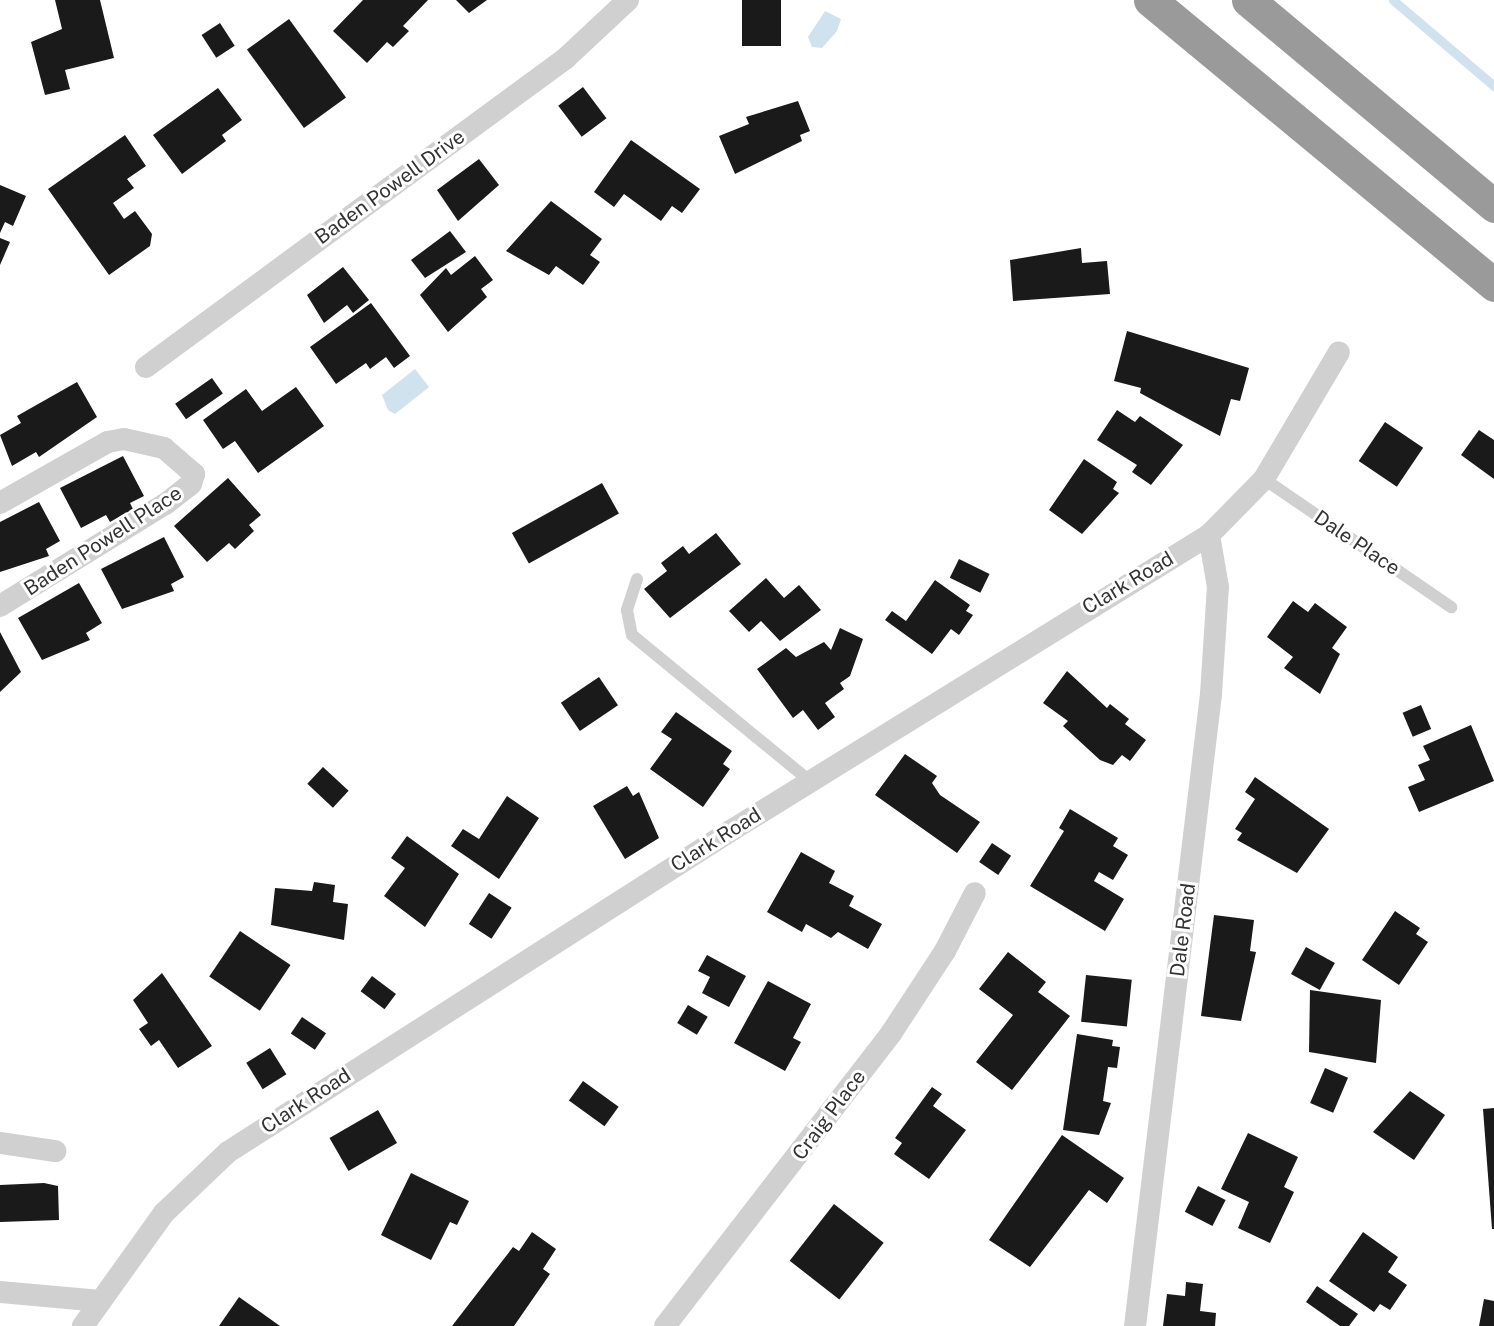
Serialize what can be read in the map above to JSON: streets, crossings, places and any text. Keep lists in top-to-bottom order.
{
  "streets": {
    "street": [
      "Baden Powell Drive",
      "Baden Powell Place",
      "Clark Road",
      "Dale Road",
      "Craig Place"
    ],
    "lane": ["Dale Place"]
  },
  "crossings": [
    ["Dale Place", "Clark Road"],
    ["Clark Road", "Dale Road"]
  ]
}
